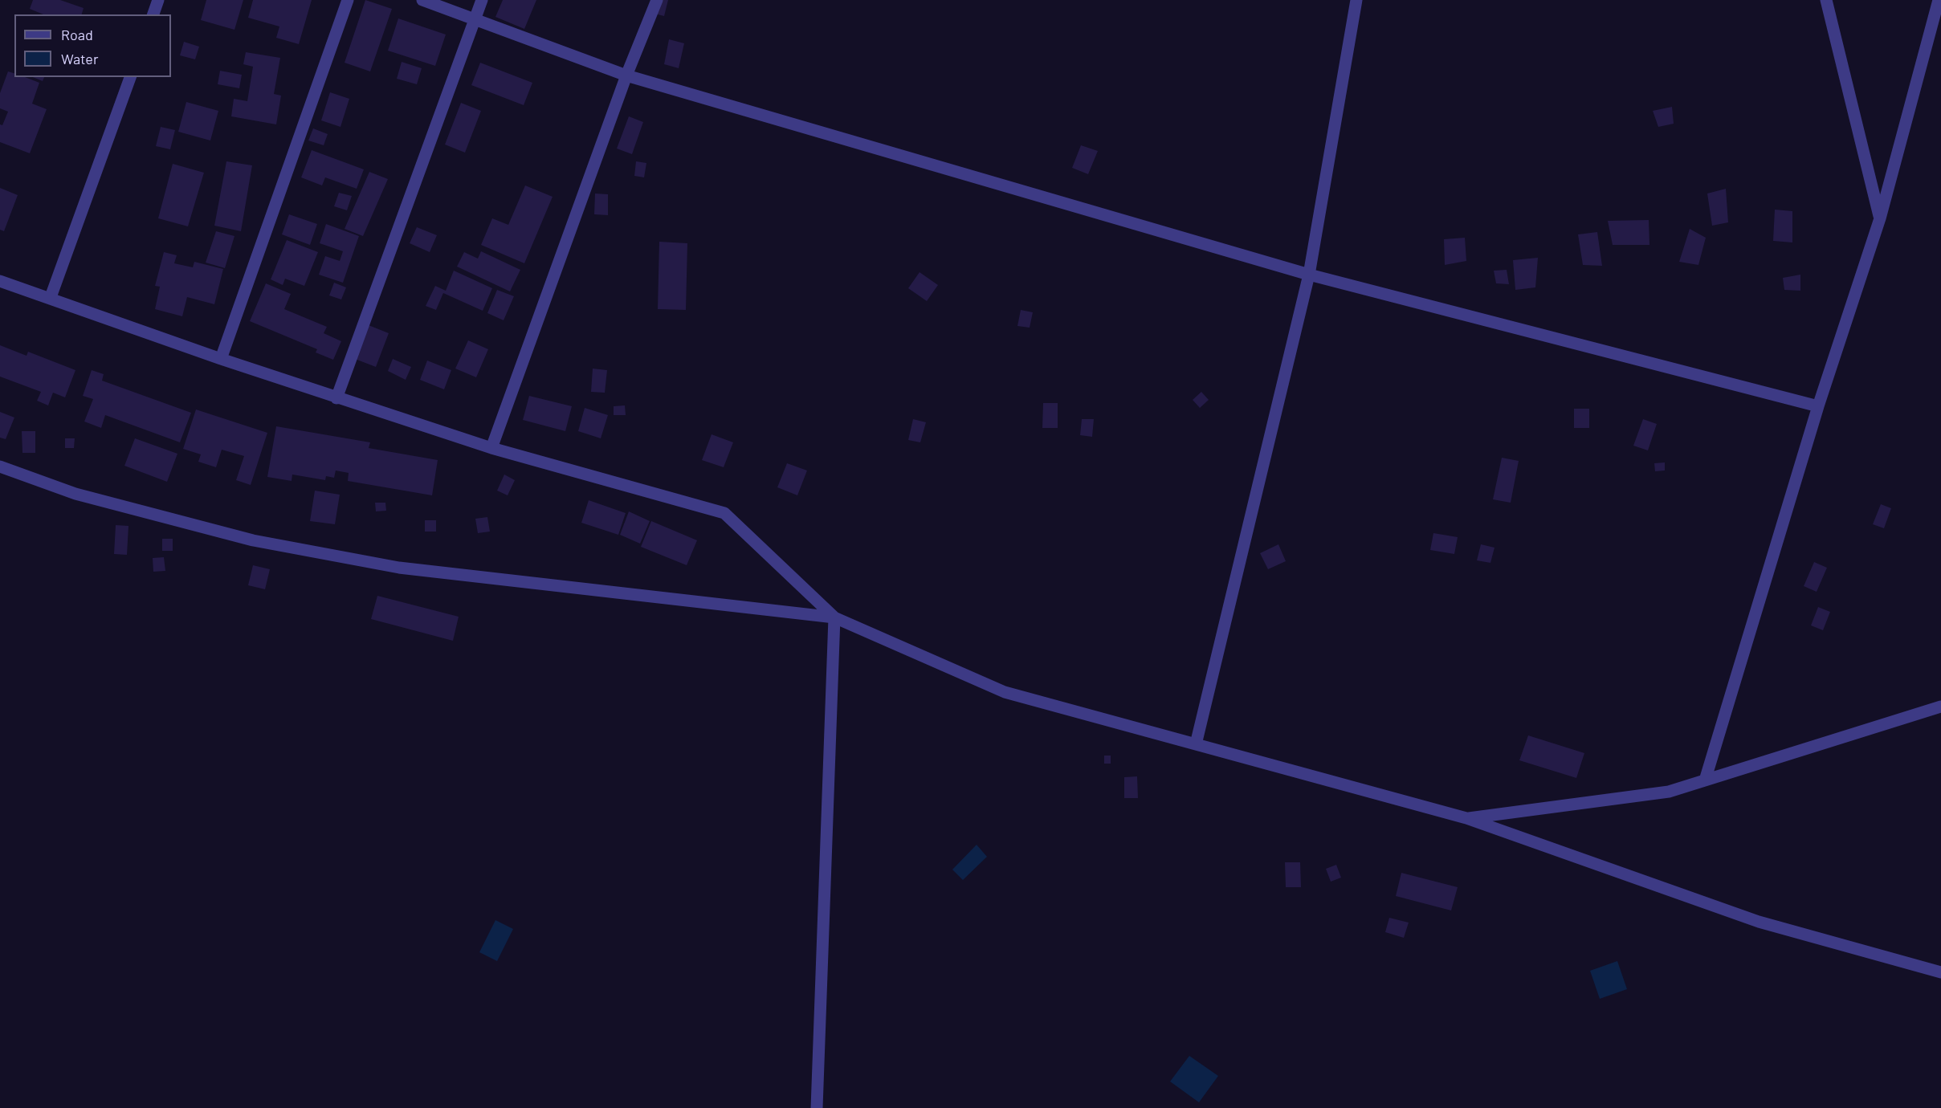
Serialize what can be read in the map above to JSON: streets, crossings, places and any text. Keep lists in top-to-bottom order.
{
  "legend": ["Road", "Water"]
}
